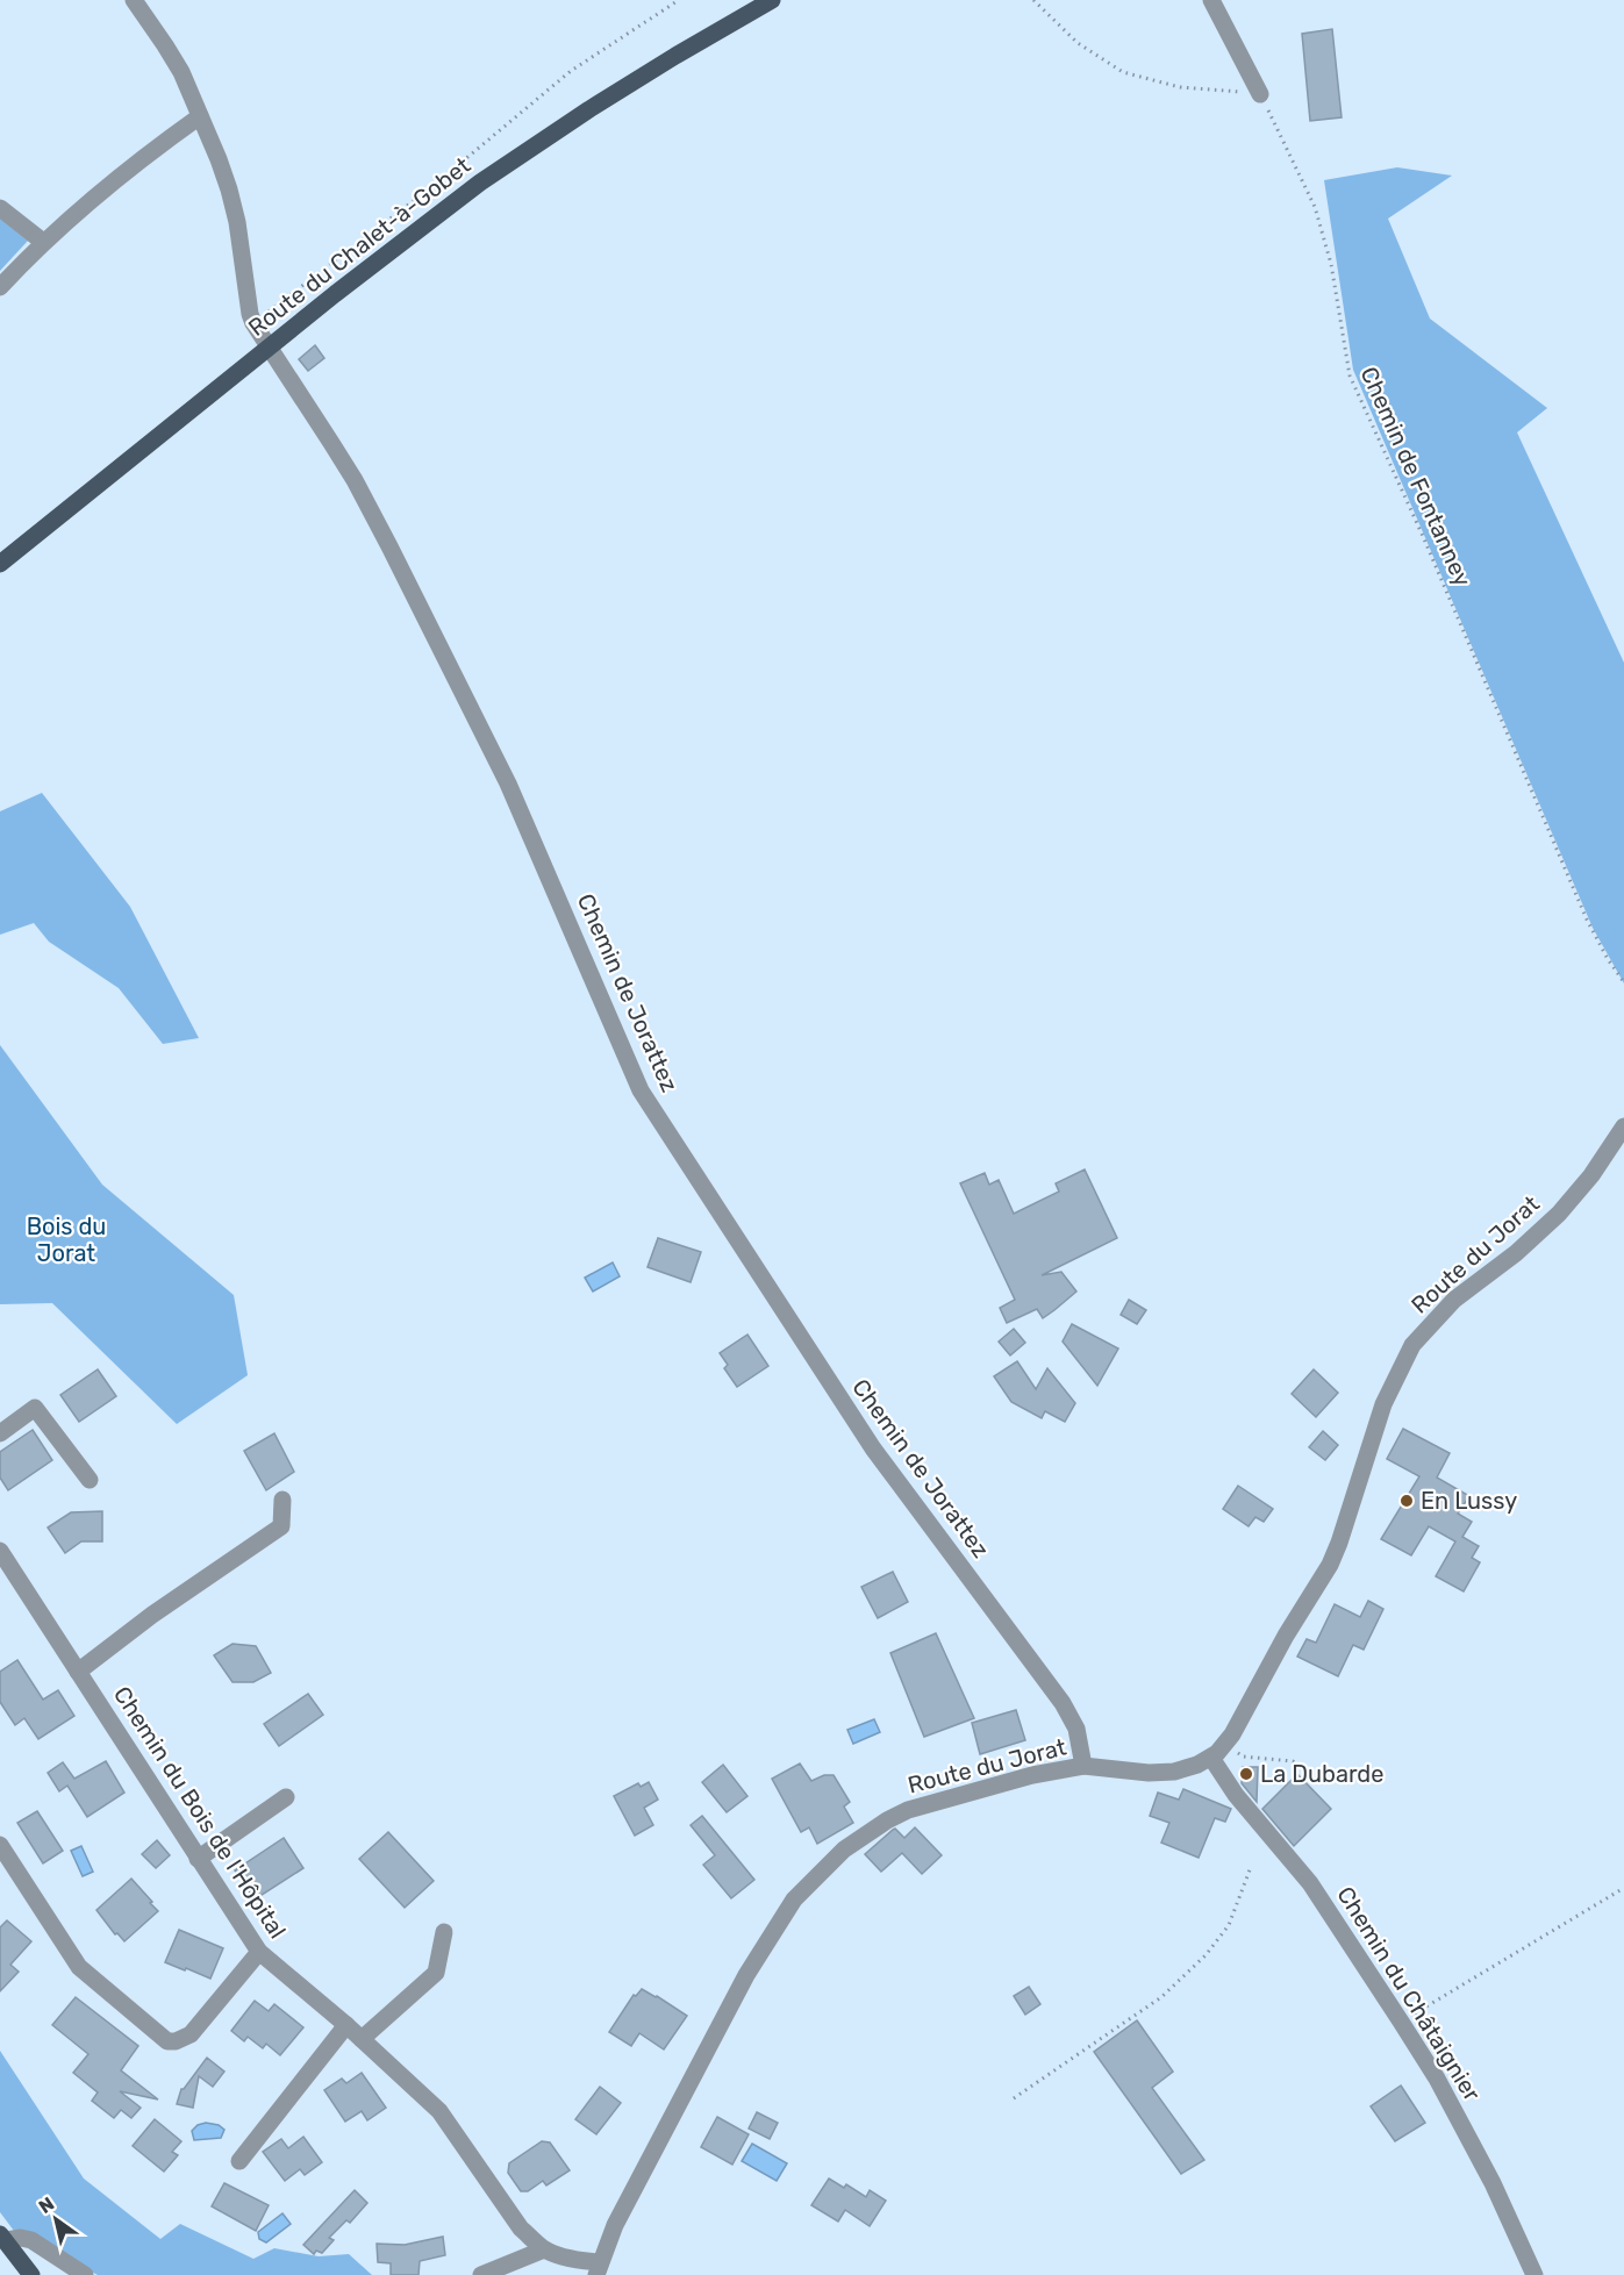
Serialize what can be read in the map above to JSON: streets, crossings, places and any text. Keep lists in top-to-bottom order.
{
  "streets": {
    "main road": ["Route du Chalet-à-Gobet"],
    "street": [
      "Chemin de Jorattez",
      "Route du Jorat",
      "Chemin du Bois de l'Hôpital",
      "Chemin du Châtaignier"
    ],
    "path": ["Chemin de Fontanney"]
  },
  "crossings": [
    ["Route du Chalet-à-Gobet", "Chemin de Jorattez"],
    ["Chemin de Jorattez", "Route du Jorat"],
    ["Route du Jorat", "Chemin du Bois de l'Hôpital"],
    ["Route du Jorat", "Chemin du Châtaignier"]
  ],
  "parks": ["Bois du Jorat"],
  "places": ["En Lussy", "La Dubarde"],
  "north": "top left"
}
